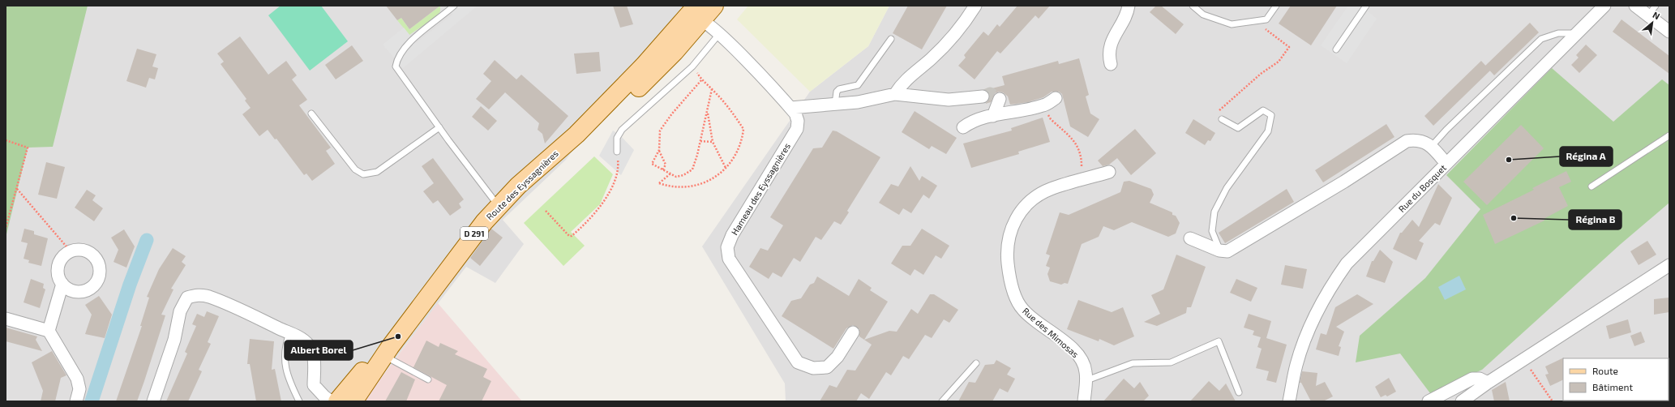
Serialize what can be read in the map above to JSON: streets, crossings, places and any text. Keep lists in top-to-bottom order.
{
  "streets": {
    "main road": ["Route des Eyssagnières", "D 291"],
    "street": ["Rue du Bosquet", "Hameau des Eyssagnières", "Rue des Mimosas"]
  },
  "crossings": [
    ["Route des Eyssagnières", "Hameau des Eyssagnières"]
  ],
  "places": ["Régina A", "Régina B", "Albert Borel"],
  "legend": ["Route", "Bâtiment"],
  "north": "top right"
}
